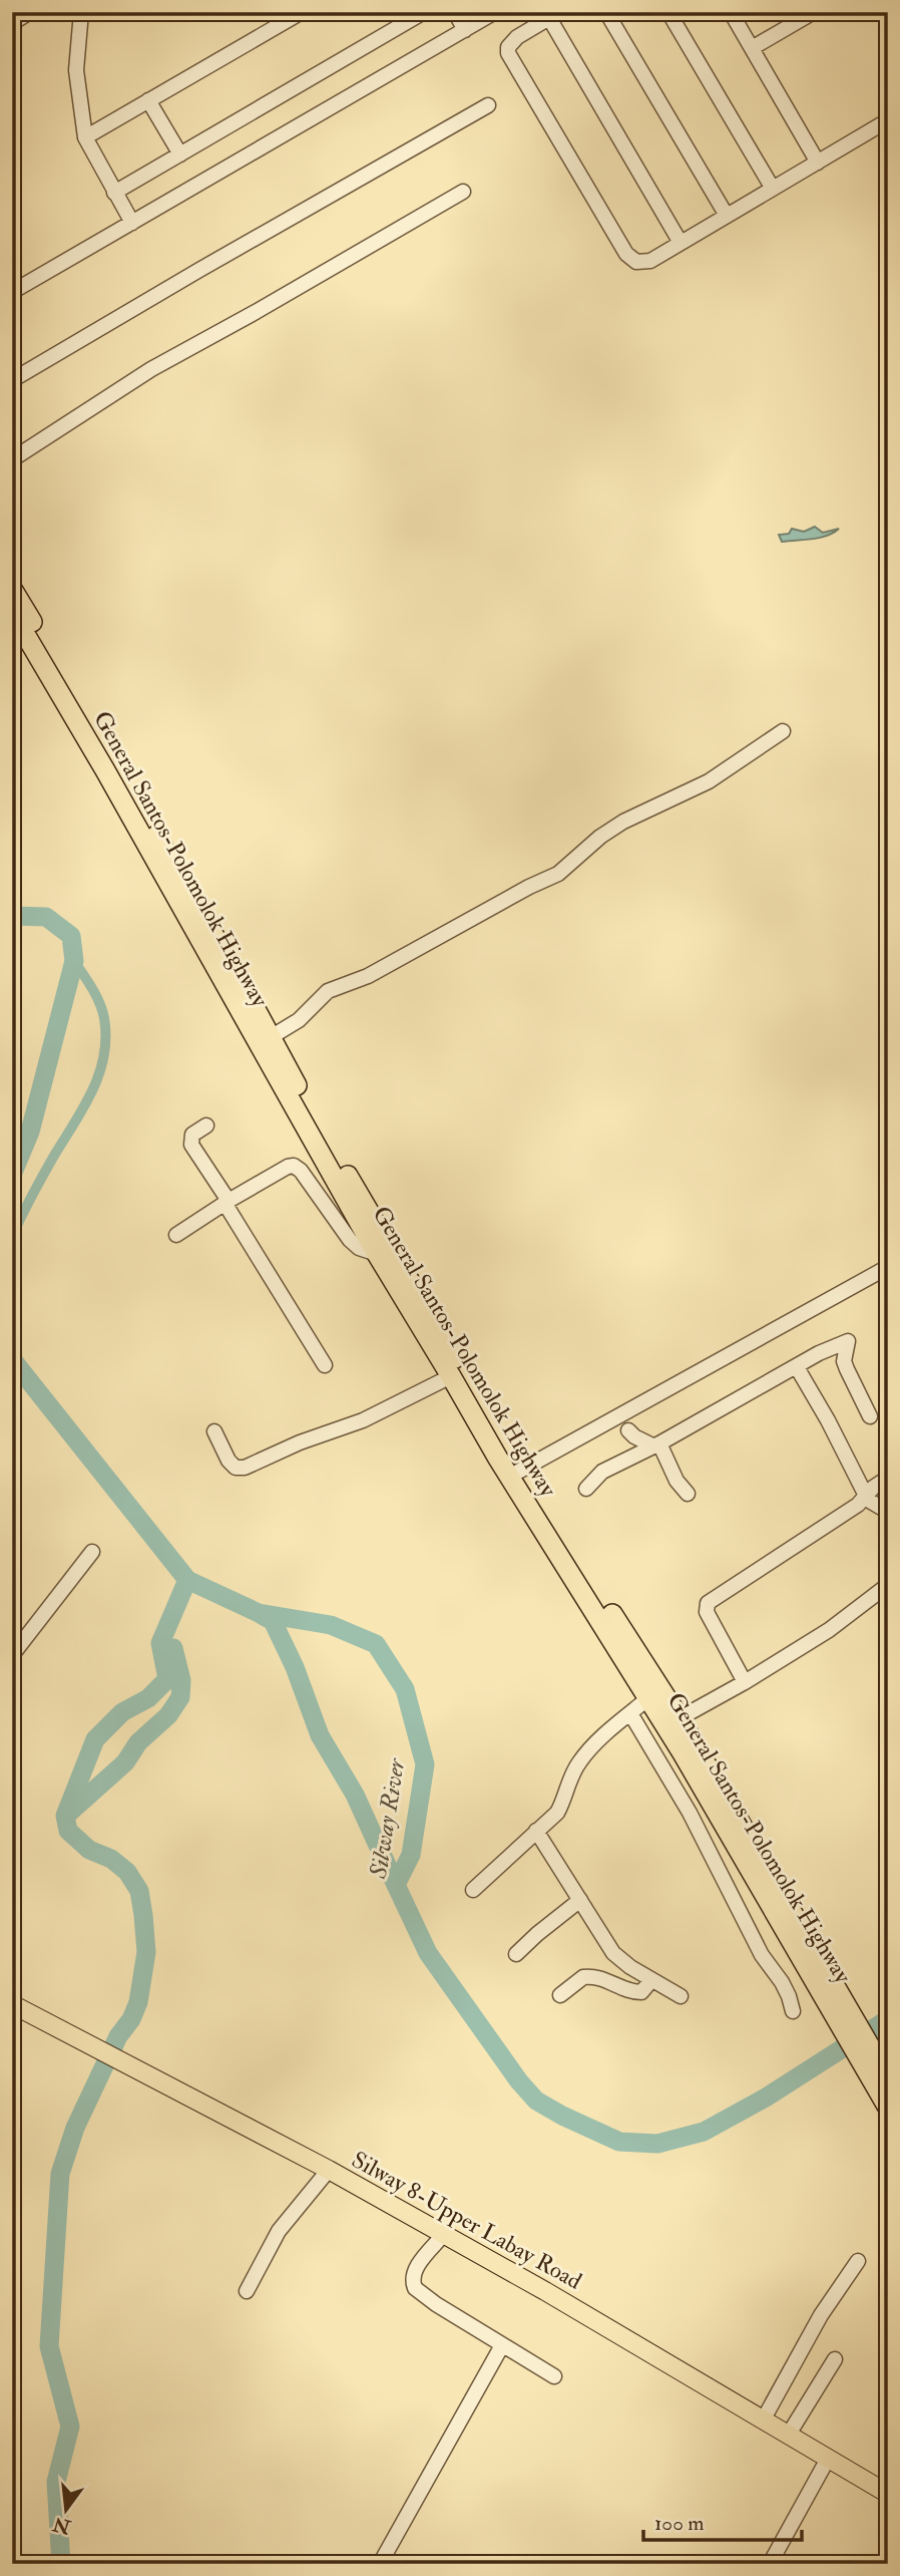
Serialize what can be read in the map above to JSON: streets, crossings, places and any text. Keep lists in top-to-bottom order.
{
  "streets": {
    "highway": ["General Santos-Polomolok Highway"],
    "main road": ["Silway 8-Upper Labay Road"]
  },
  "water": ["Silway River"],
  "scale_bar": "100 m",
  "north": "bottom"
}
